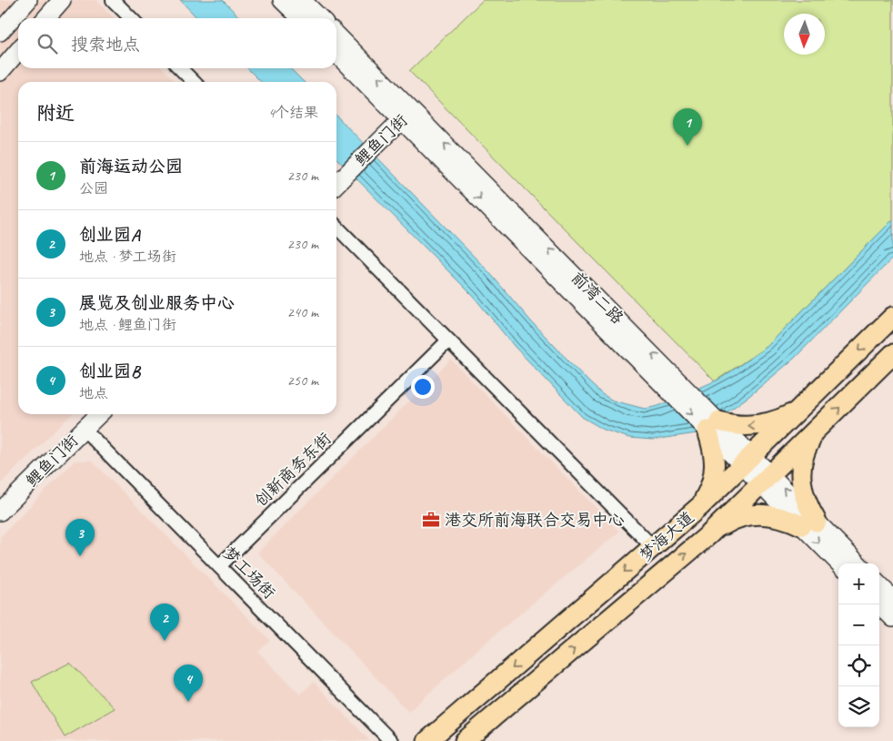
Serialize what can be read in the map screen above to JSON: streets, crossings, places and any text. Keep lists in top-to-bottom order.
{
  "streets": {
    "main road": ["梦海大道"],
    "street": [
      "鲤鱼门街",
      "前湾二路",
      "创新商务东街",
      "梦工场街"
    ]
  },
  "crossings": [
    ["鲤鱼门街", "前湾二路"],
    ["鲤鱼门街", "梦工场街"],
    ["前湾二路", "梦海大道"],
    ["创新商务东街", "梦工场街"]
  ],
  "places": {
    "office": ["港交所前海联合交易中心"]
  },
  "north": "bottom",
  "page": {
    "search": "搜索地点",
    "heading": ["附近", "4个结果"],
    "pins": [
      "1",
      "3",
      "2",
      "4"
    ],
    "list": [
      {
        "mark": "1",
        "name": "前海运动公园",
        "note": "公园",
        "value": "230 m"
      },
      {
        "mark": "2",
        "name": "创业园A",
        "note": "地点 · 梦工场街",
        "value": "230 m"
      },
      {
        "mark": "3",
        "name": "展览及创业服务中心",
        "note": "地点 · 鲤鱼门街",
        "value": "240 m"
      },
      {
        "mark": "4",
        "name": "创业园B",
        "note": "地点",
        "value": "250 m"
      }
    ],
    "map_buttons": ["+", "−"]
  }
}
